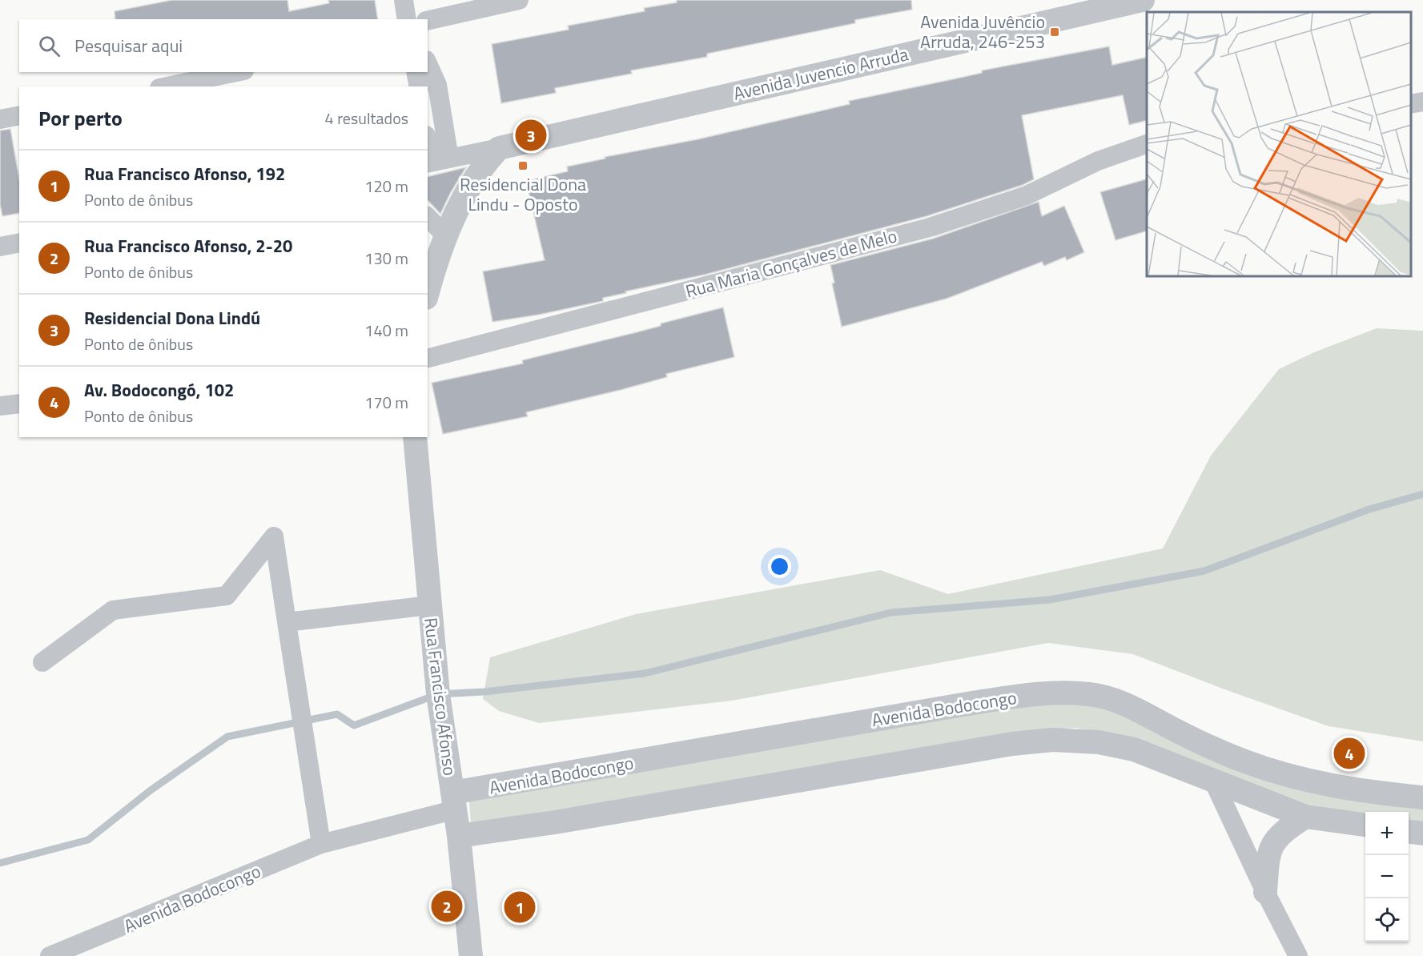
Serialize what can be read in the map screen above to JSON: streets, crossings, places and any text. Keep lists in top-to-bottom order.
{
  "streets": {
    "street": [
      "Avenida Juvencio Arruda",
      "Rua Maria Gonçalves de Melo",
      "Rua Francisco Afonso",
      "Avenida Bodocongo"
    ]
  },
  "crossings": [
    ["Rua Francisco Afonso", "Avenida Bodocongo"]
  ],
  "places": {
    "transit": ["Avenida Juvêncio Arruda, 246-253", "Residencial Dona Lindu - Oposto"]
  },
  "page": {
    "search": "Pesquisar aqui",
    "heading": ["Por perto", "4 resultados"],
    "pins": [
      "3",
      "4",
      "2",
      "1"
    ],
    "list": [
      {
        "mark": "1",
        "name": "Rua Francisco Afonso, 192",
        "note": "Ponto de ônibus",
        "value": "120 m"
      },
      {
        "mark": "2",
        "name": "Rua Francisco Afonso, 2-20",
        "note": "Ponto de ônibus",
        "value": "130 m"
      },
      {
        "mark": "3",
        "name": "Residencial Dona Lindú",
        "note": "Ponto de ônibus",
        "value": "140 m"
      },
      {
        "mark": "4",
        "name": "Av. Bodocongó, 102",
        "note": "Ponto de ônibus",
        "value": "170 m"
      }
    ],
    "map_buttons": ["+", "−"]
  }
}
